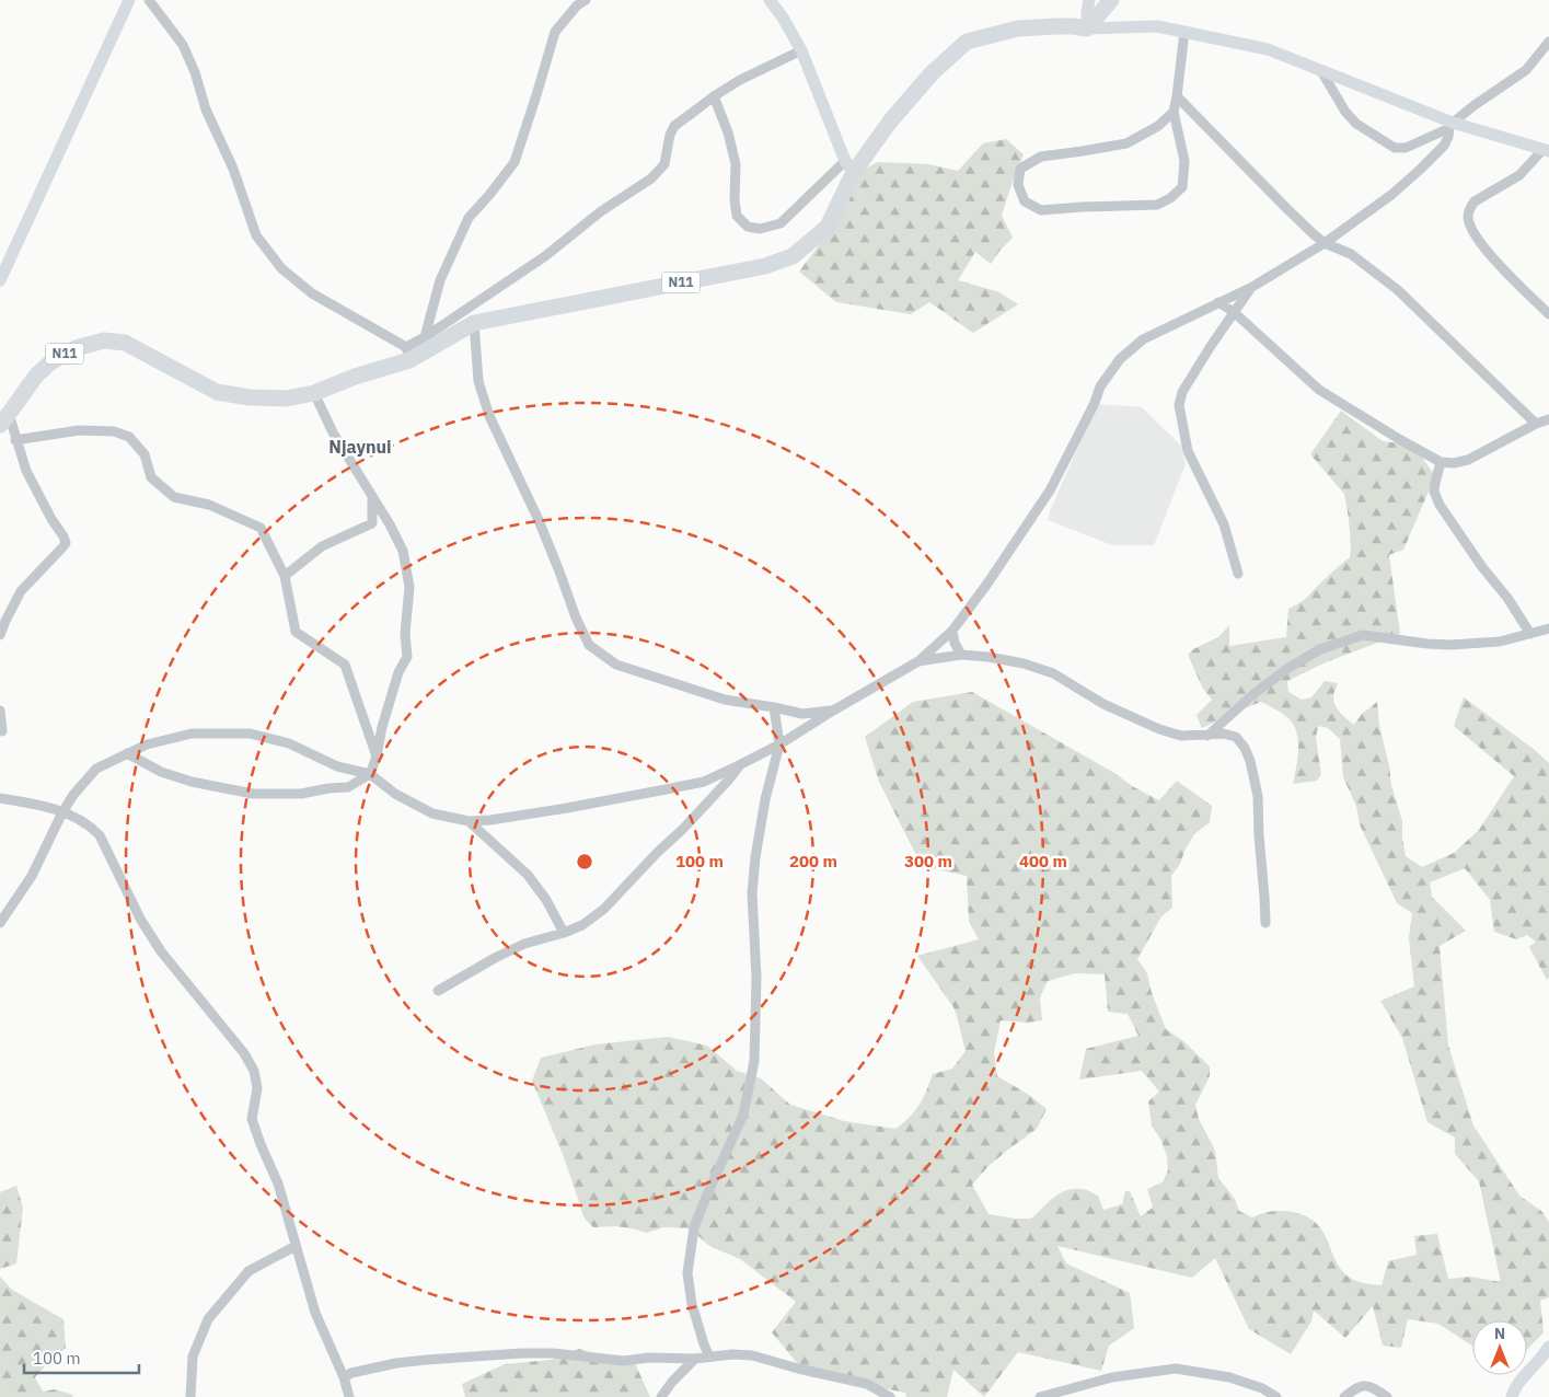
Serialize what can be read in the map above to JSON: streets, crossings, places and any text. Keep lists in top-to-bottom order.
{
  "streets": {
    "highway": ["N11"]
  },
  "districts": ["Njaynui"],
  "scale_bar": "100 m",
  "north": "top",
  "rings": [
    "100 m",
    "200 m",
    "300 m",
    "400 m"
  ]
}
